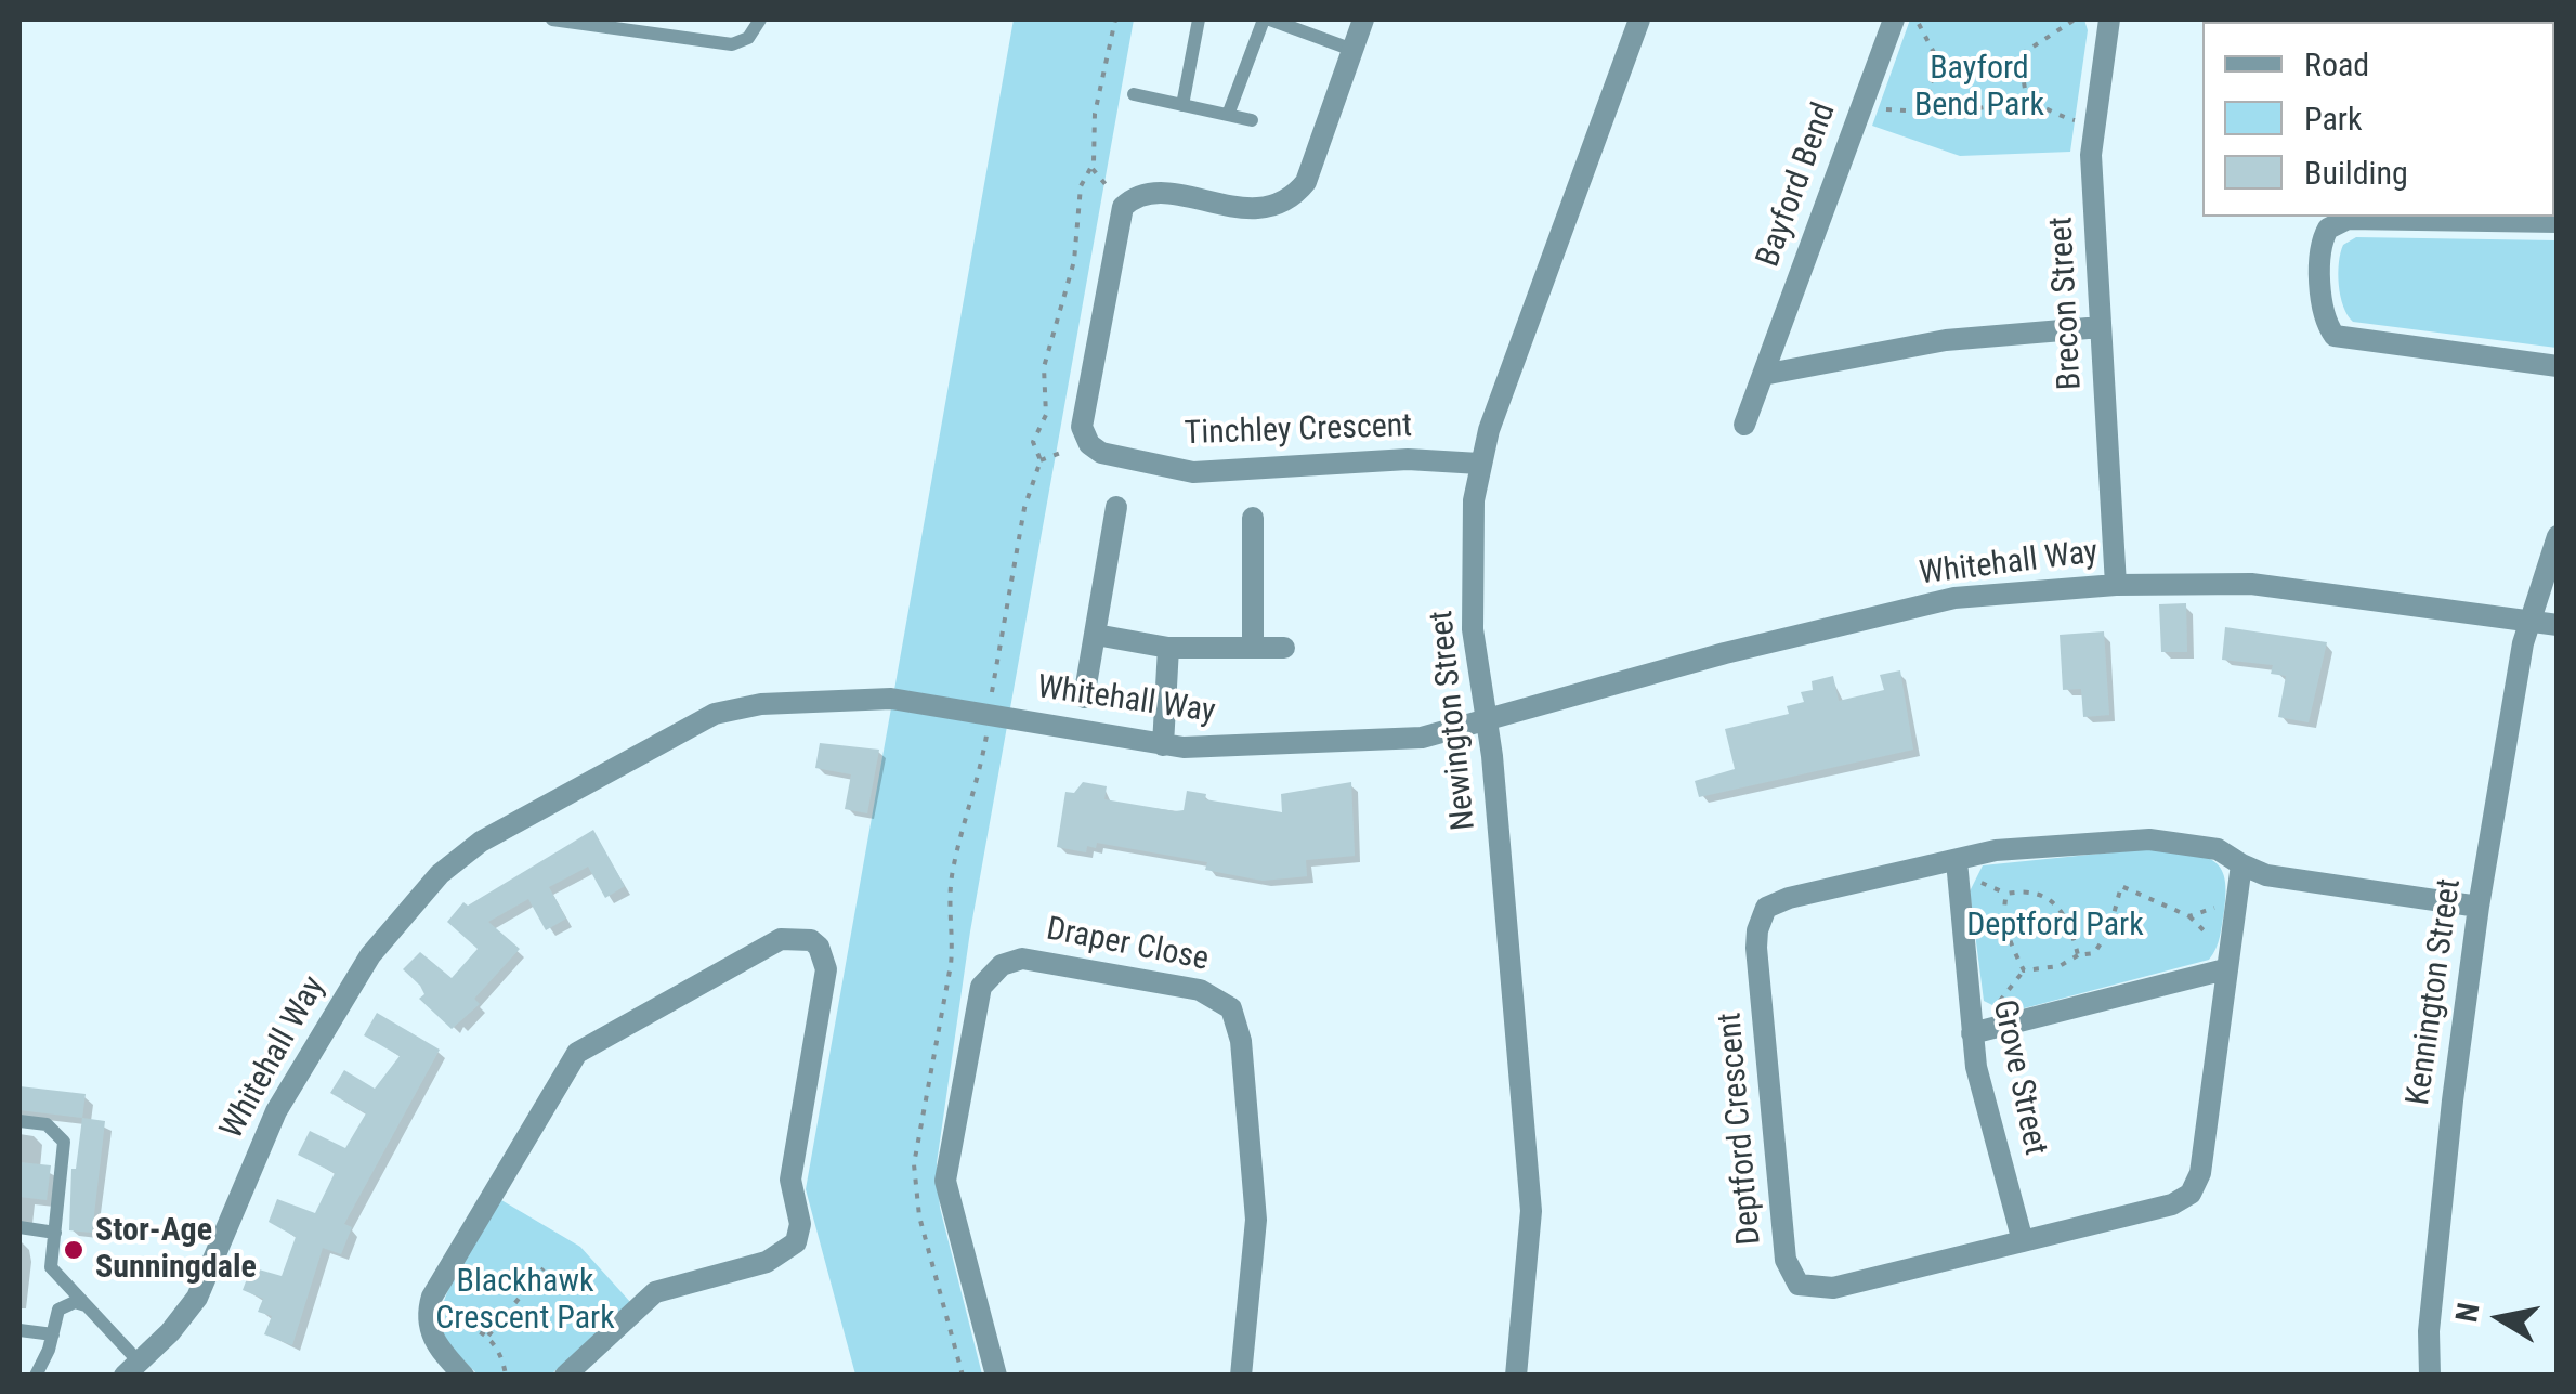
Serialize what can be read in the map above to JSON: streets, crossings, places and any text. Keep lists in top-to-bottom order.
{
  "streets": {
    "street": [
      "Bayford Bend",
      "Brecon Street",
      "Tinchley Crescent",
      "Whitehall Way",
      "Newington Street",
      "Draper Close",
      "Kennington Street",
      "Grove Street",
      "Deptford Crescent"
    ]
  },
  "crossings": [
    ["Brecon Street", "Whitehall Way"],
    ["Tinchley Crescent", "Newington Street"],
    ["Whitehall Way", "Newington Street"],
    ["Whitehall Way", "Kennington Street"],
    ["Kennington Street", "Deptford Crescent"],
    ["Grove Street", "Deptford Crescent"]
  ],
  "parks": ["Bayford Bend Park", "Deptford Park", "Blackhawk Crescent Park"],
  "places": ["Stor-Age Sunningdale"],
  "legend": ["Road", "Park", "Building"],
  "north": "left"
}
